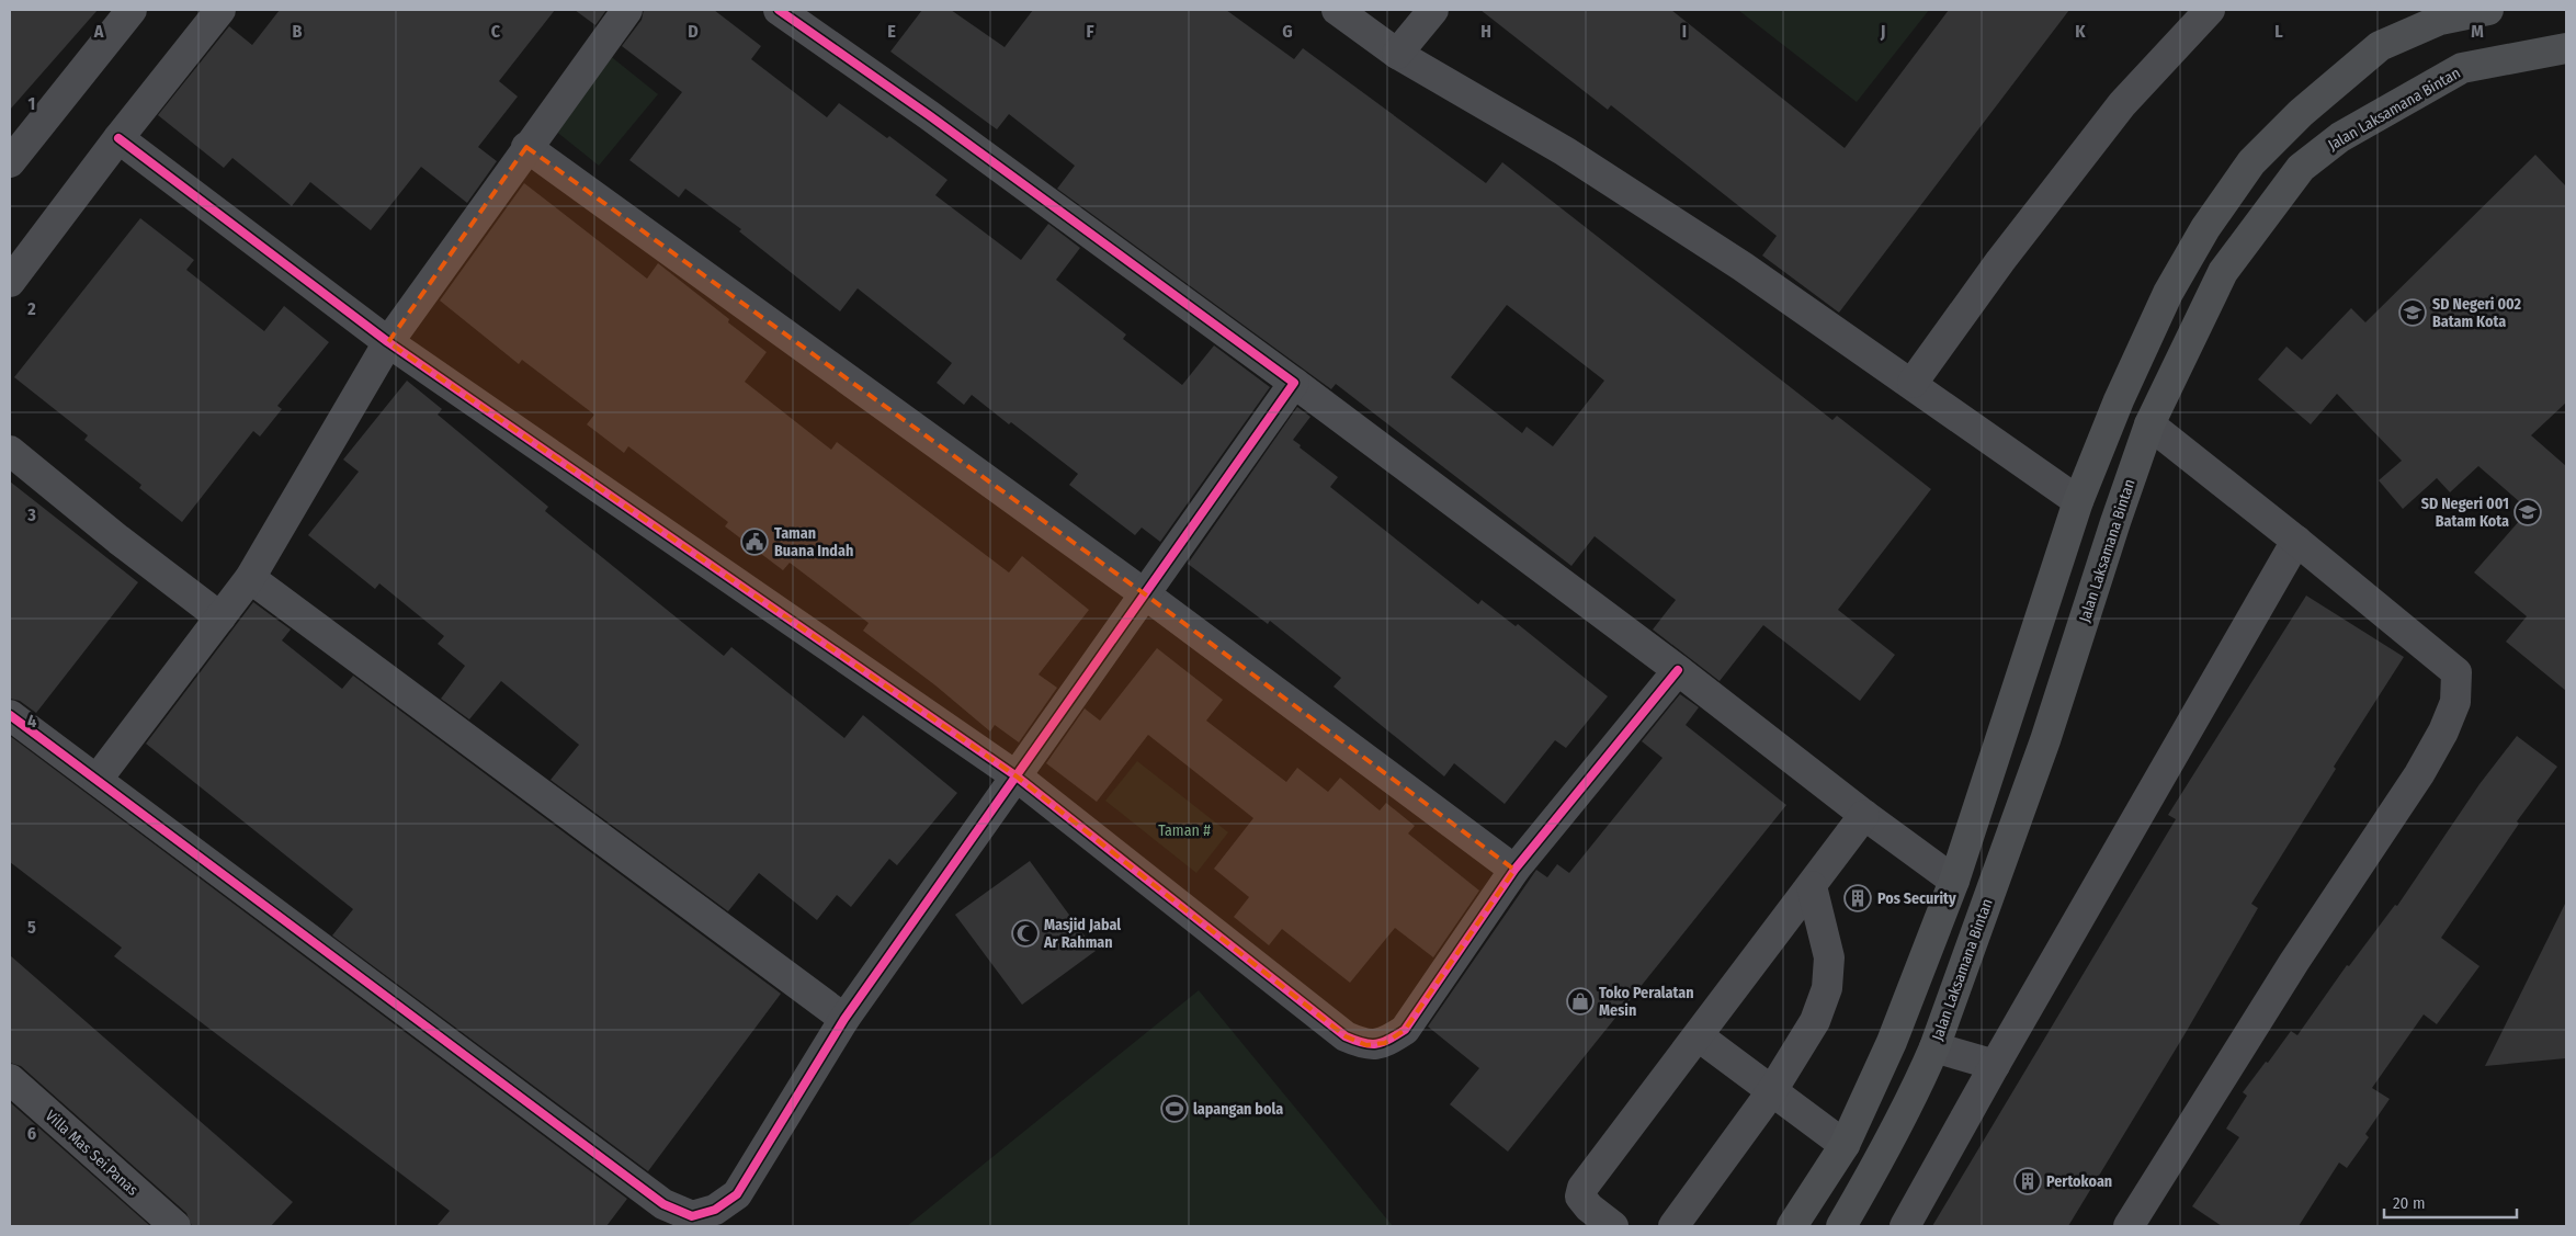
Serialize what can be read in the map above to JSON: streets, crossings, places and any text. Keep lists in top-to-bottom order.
{
  "streets": {
    "main road": ["Jalan Laksamana Bintan"],
    "street": ["Villa Mas Sei.Panas"]
  },
  "parks": ["Taman #"],
  "places": {
    "school or university": ["SD Negeri 002 Batam Kota", "SD Negeri 001 Batam Kota"],
    "public building": ["Taman Buana Indah"],
    "building": ["Pos Security", "Pertokoan"],
    "mosque": ["Masjid Jabal Ar Rahman"],
    "shop": ["Toko Peralatan Mesin"],
    "sports": ["lapangan bola"]
  },
  "scale_bar": "20 m",
  "grid": {
    "columns": [
      "A",
      "B",
      "C",
      "D",
      "E",
      "F",
      "G",
      "H",
      "I",
      "J",
      "K",
      "L",
      "M"
    ],
    "rows": [
      "1",
      "2",
      "3",
      "4",
      "5",
      "6"
    ]
  }
}
